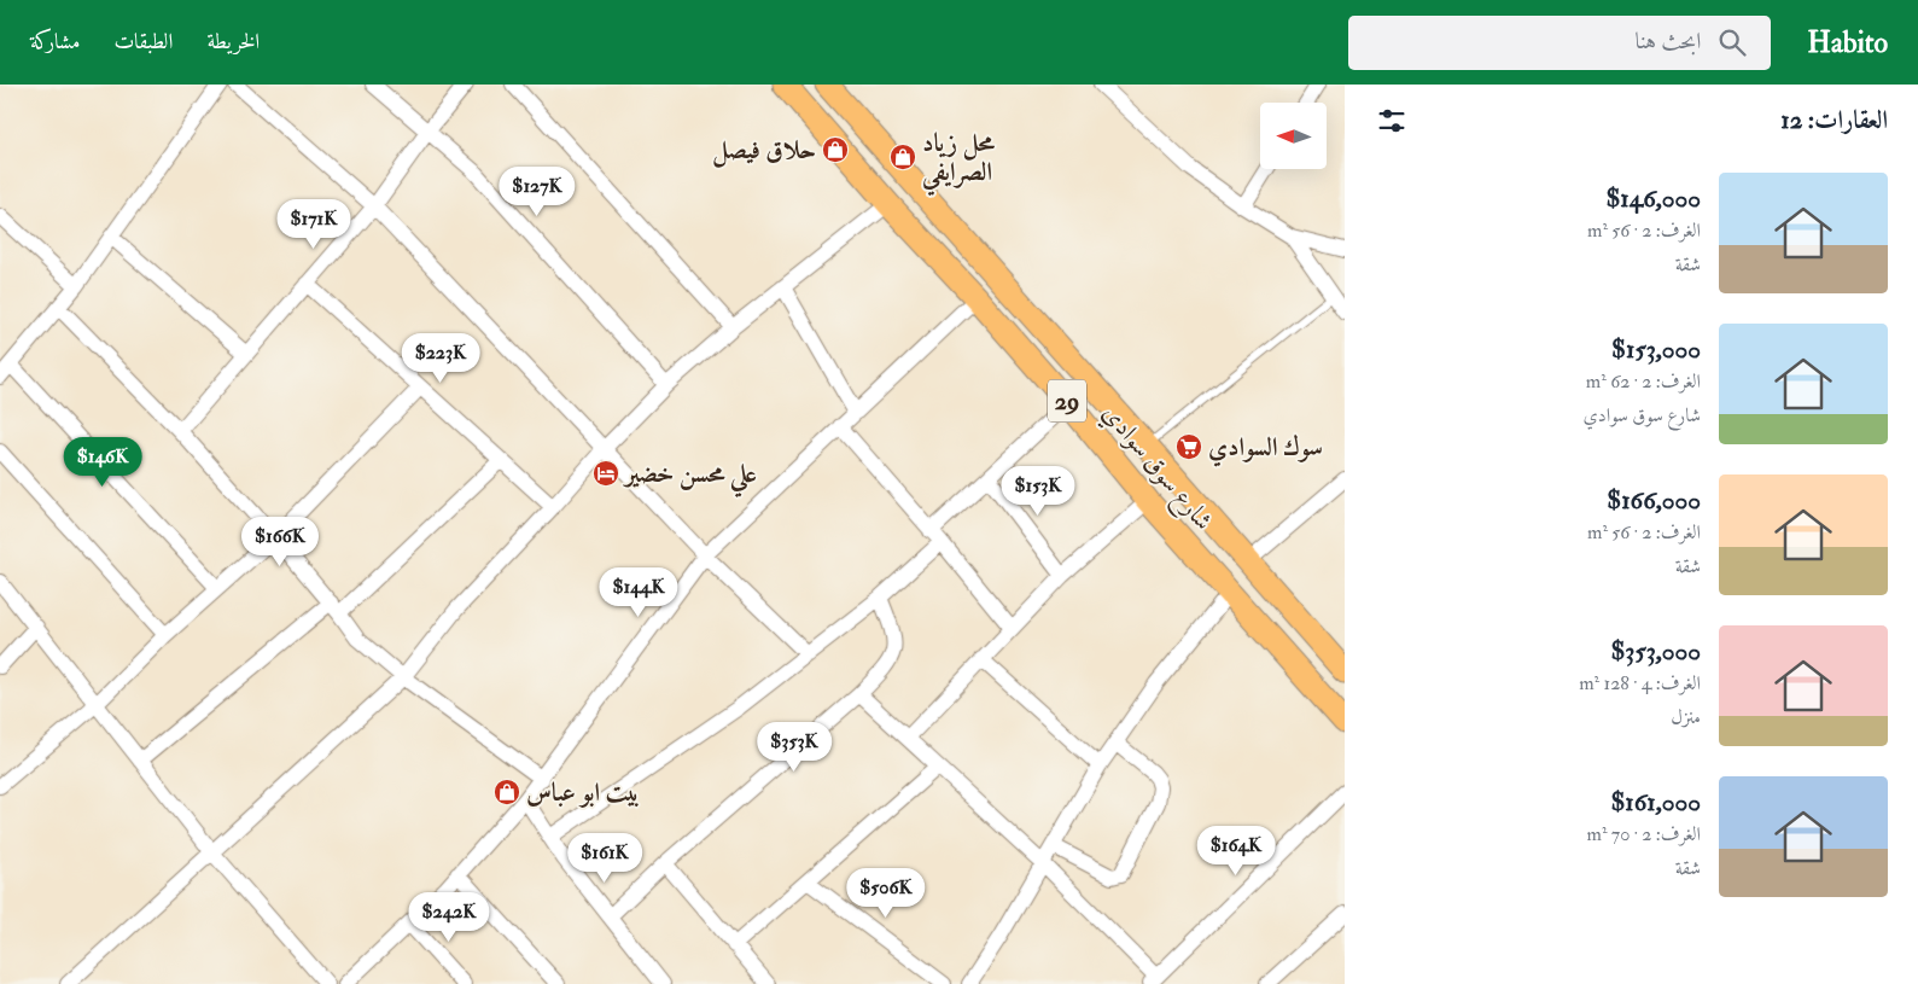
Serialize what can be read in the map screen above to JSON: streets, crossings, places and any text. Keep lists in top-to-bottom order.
{
  "streets": {
    "main road": ["29", "شارع سوق سوادي"]
  },
  "places": {
    "shop": ["حلاق فيصل", "محل زياد الصرايفي", "بيت ابو عباس"],
    "supermarket": ["سوك السوادي"],
    "hotel": ["علي محسن خضير"]
  },
  "north": "left",
  "page": {
    "header": "Habito",
    "search": "ابحث هنا",
    "nav": ["الخريطة", "الطبقات", "مشاركة"],
    "heading": "العقارات: 12",
    "list": [
      {
        "name": "$146,000",
        "note": "الغرف: 2 · 56 m² · شقة"
      },
      {
        "name": "$153,000",
        "note": "الغرف: 2 · 62 m² · شارع سوق سوادي"
      },
      {
        "name": "$166,000",
        "note": "الغرف: 2 · 56 m² · شقة"
      },
      {
        "name": "$353,000",
        "note": "الغرف: 4 · 128 m² · منزل"
      },
      {
        "name": "$161,000",
        "note": "الغرف: 2 · 70 m² · شقة"
      }
    ],
    "price": [
      "$127K",
      "$171K",
      "$223K",
      "$146K",
      "$153K",
      "$166K",
      "$144K",
      "$353K",
      "$164K",
      "$161K",
      "$506K",
      "$242K"
    ]
  }
}
